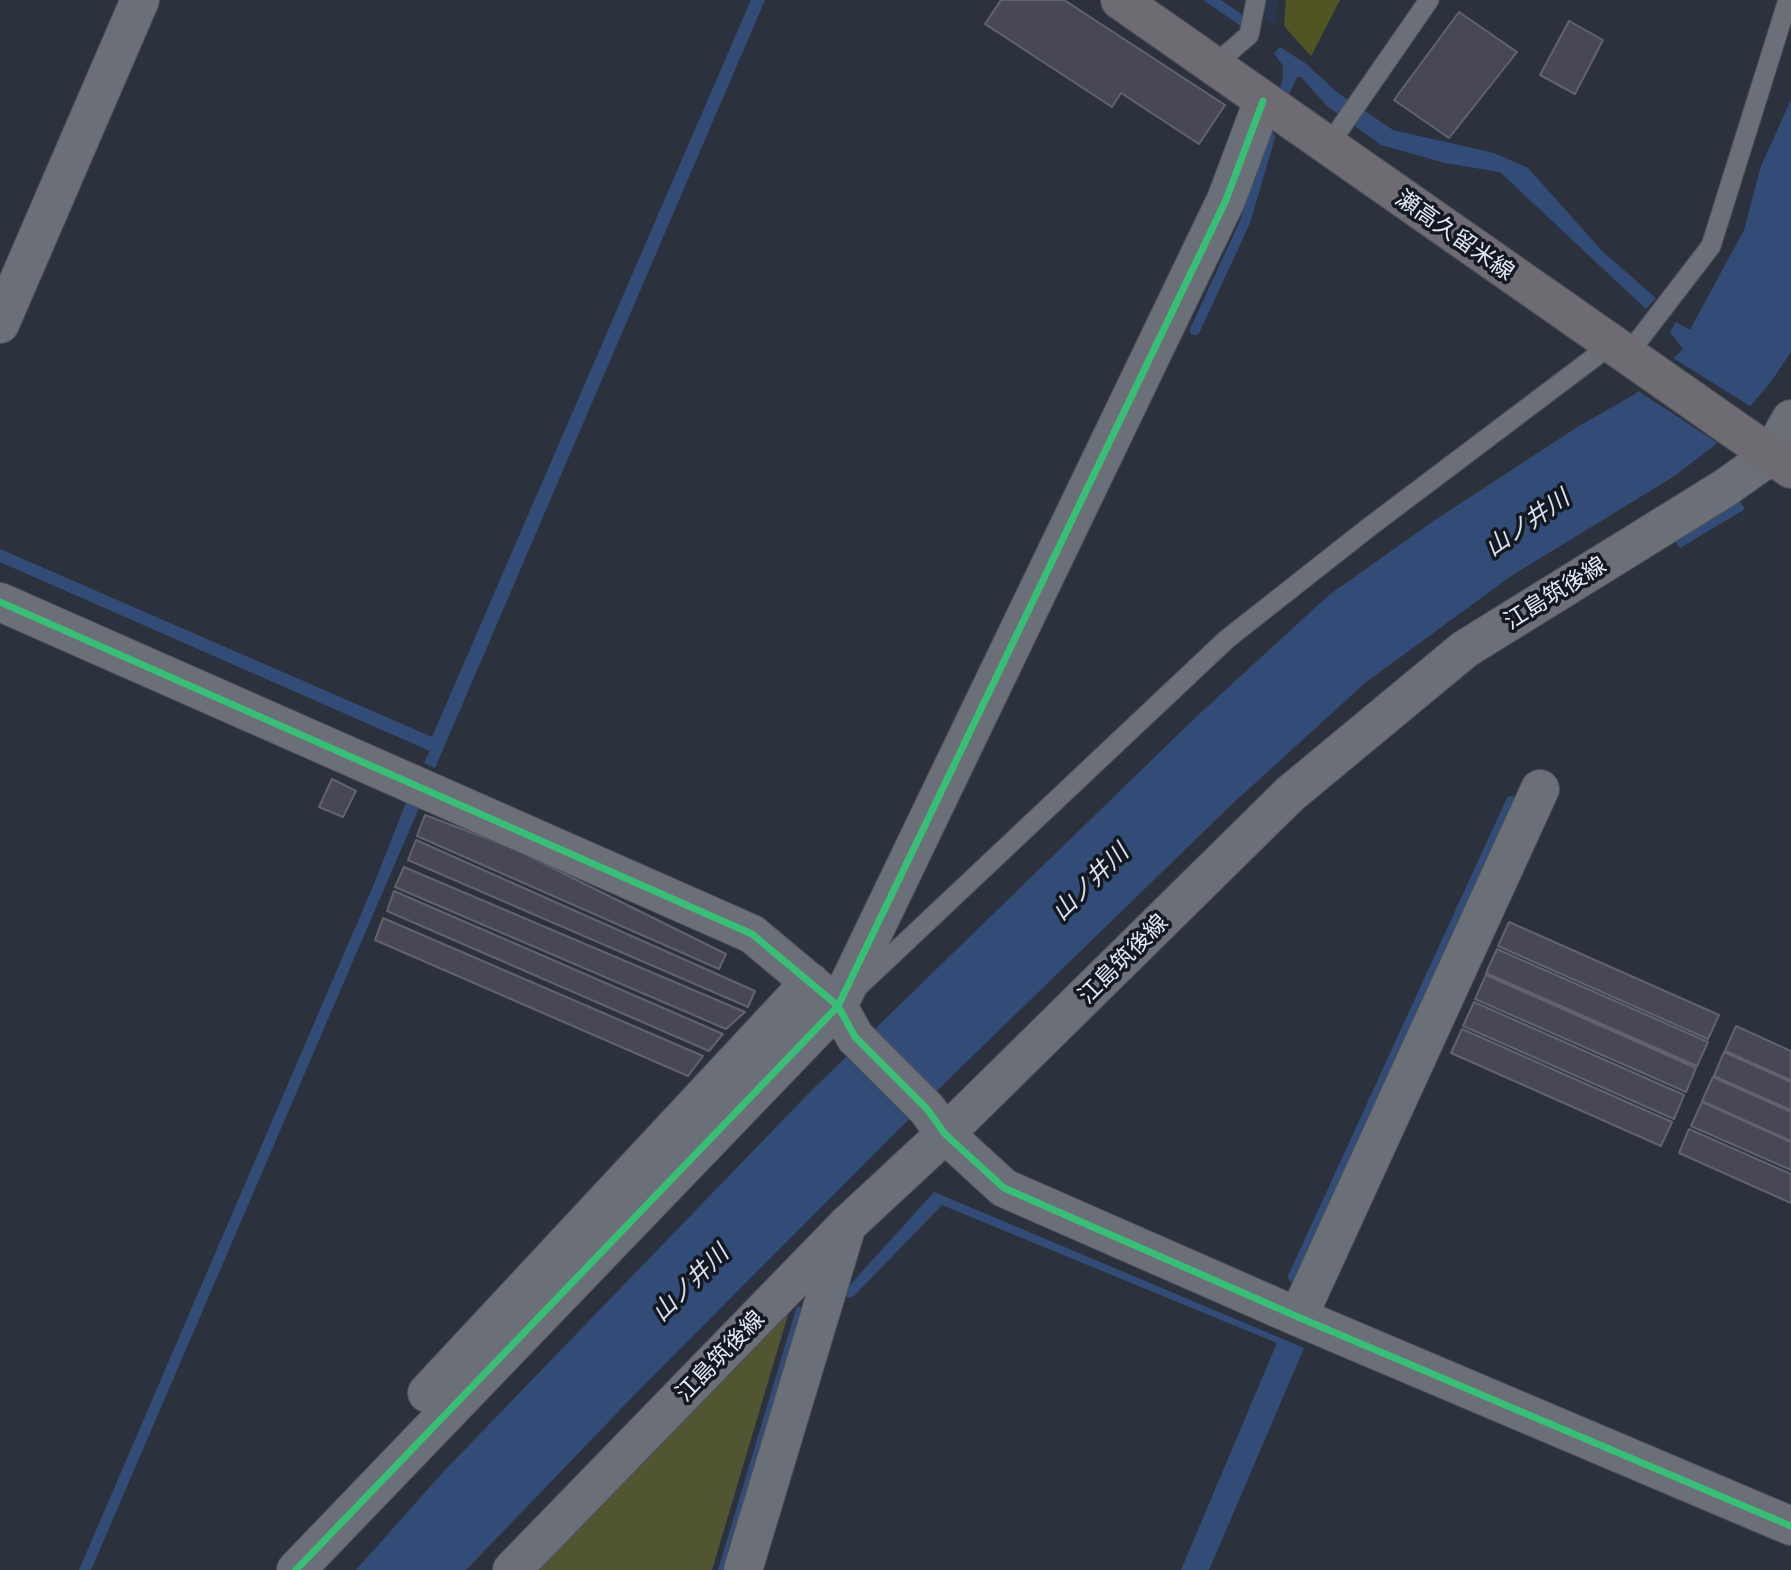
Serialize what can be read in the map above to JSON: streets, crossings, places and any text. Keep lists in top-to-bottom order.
{
  "streets": {
    "main road": ["瀬高久留米線"],
    "street": ["江島筑後線"]
  },
  "crossings": [
    ["瀬高久留米線", "江島筑後線"]
  ],
  "water": ["山ノ井川"]
}
